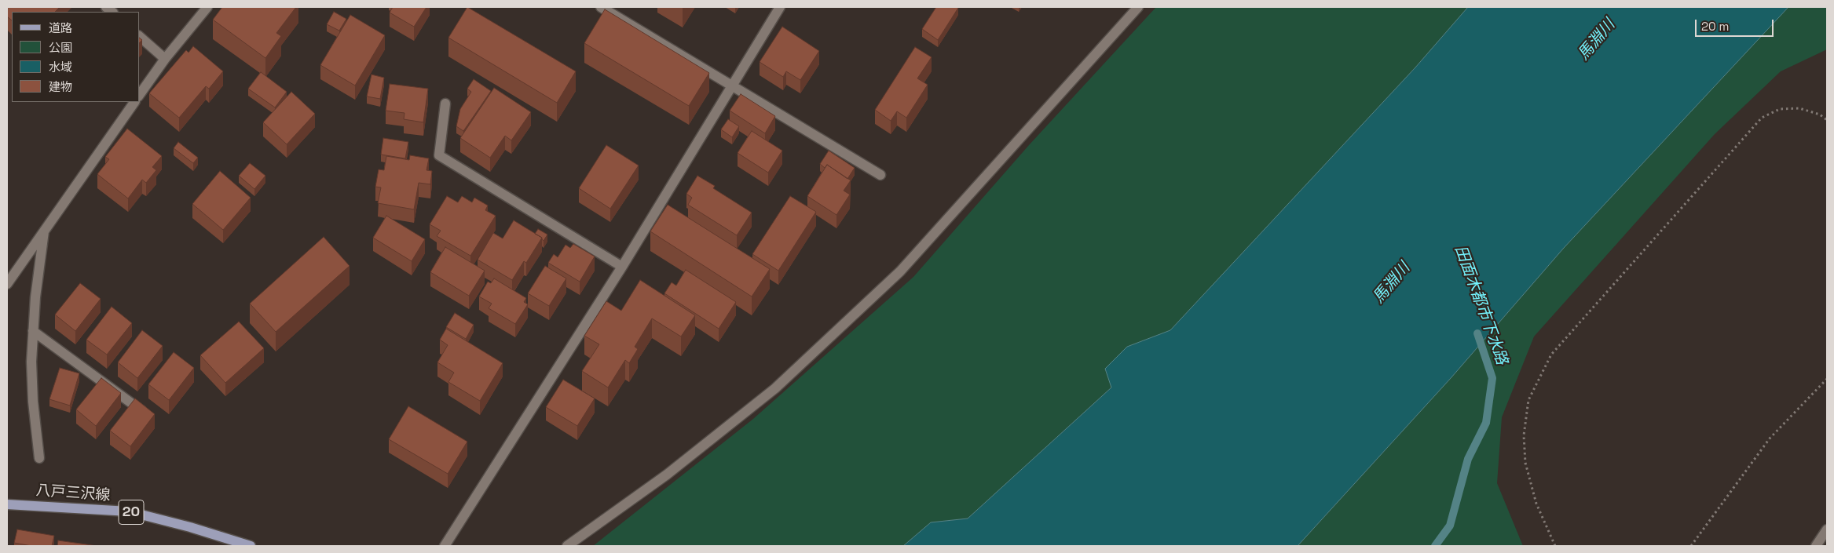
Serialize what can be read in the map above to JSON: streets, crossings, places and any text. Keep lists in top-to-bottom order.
{
  "streets": {
    "main road": ["八戸三沢線", "20"]
  },
  "water": ["馬淵川", "田面木都市下水路"],
  "legend": [
    "道路",
    "公園",
    "水域",
    "建物"
  ],
  "scale_bar": "20 m"
}
